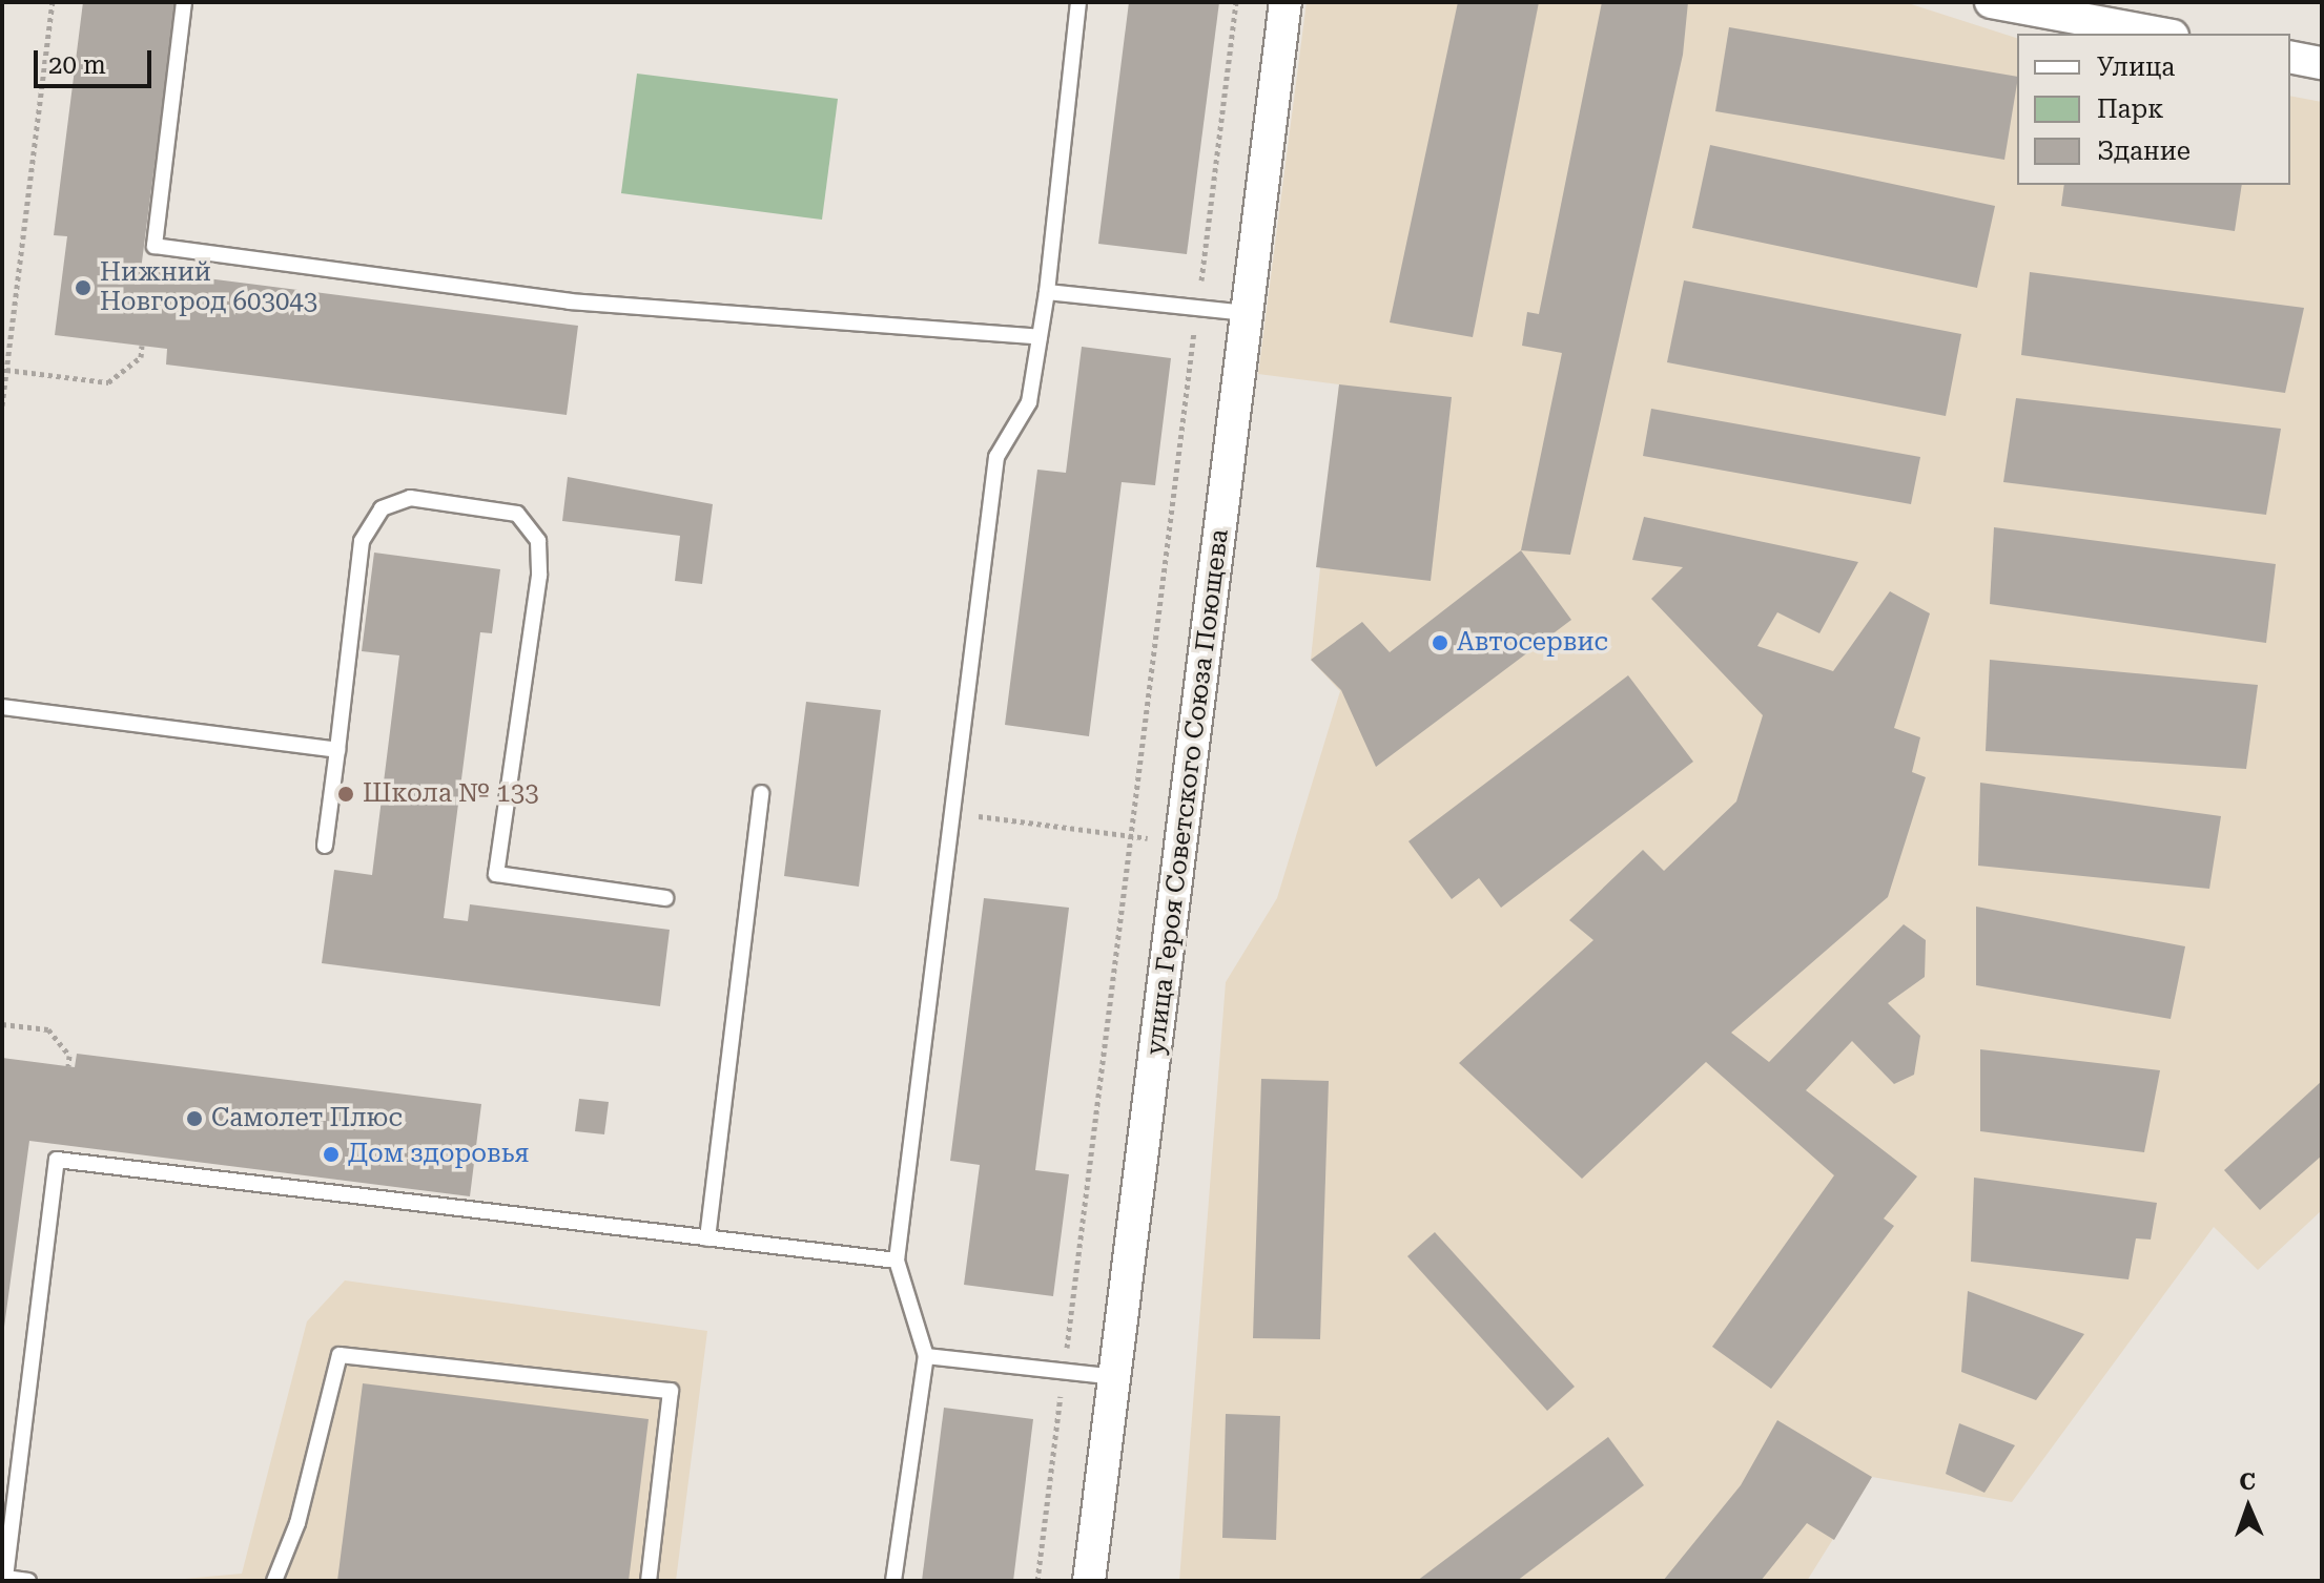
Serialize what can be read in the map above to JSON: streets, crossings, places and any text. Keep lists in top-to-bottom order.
{
  "streets": {
    "street": ["улица Героя Советского Союза Поющева"]
  },
  "places": [
    "Нижний Новгород 603043",
    "Автосервис",
    "Школа № 133",
    "Самолет Плюс",
    "Дом здоровья"
  ],
  "legend": ["Улица", "Парк", "Здание"],
  "scale_bar": "20 m",
  "north": "top"
}
